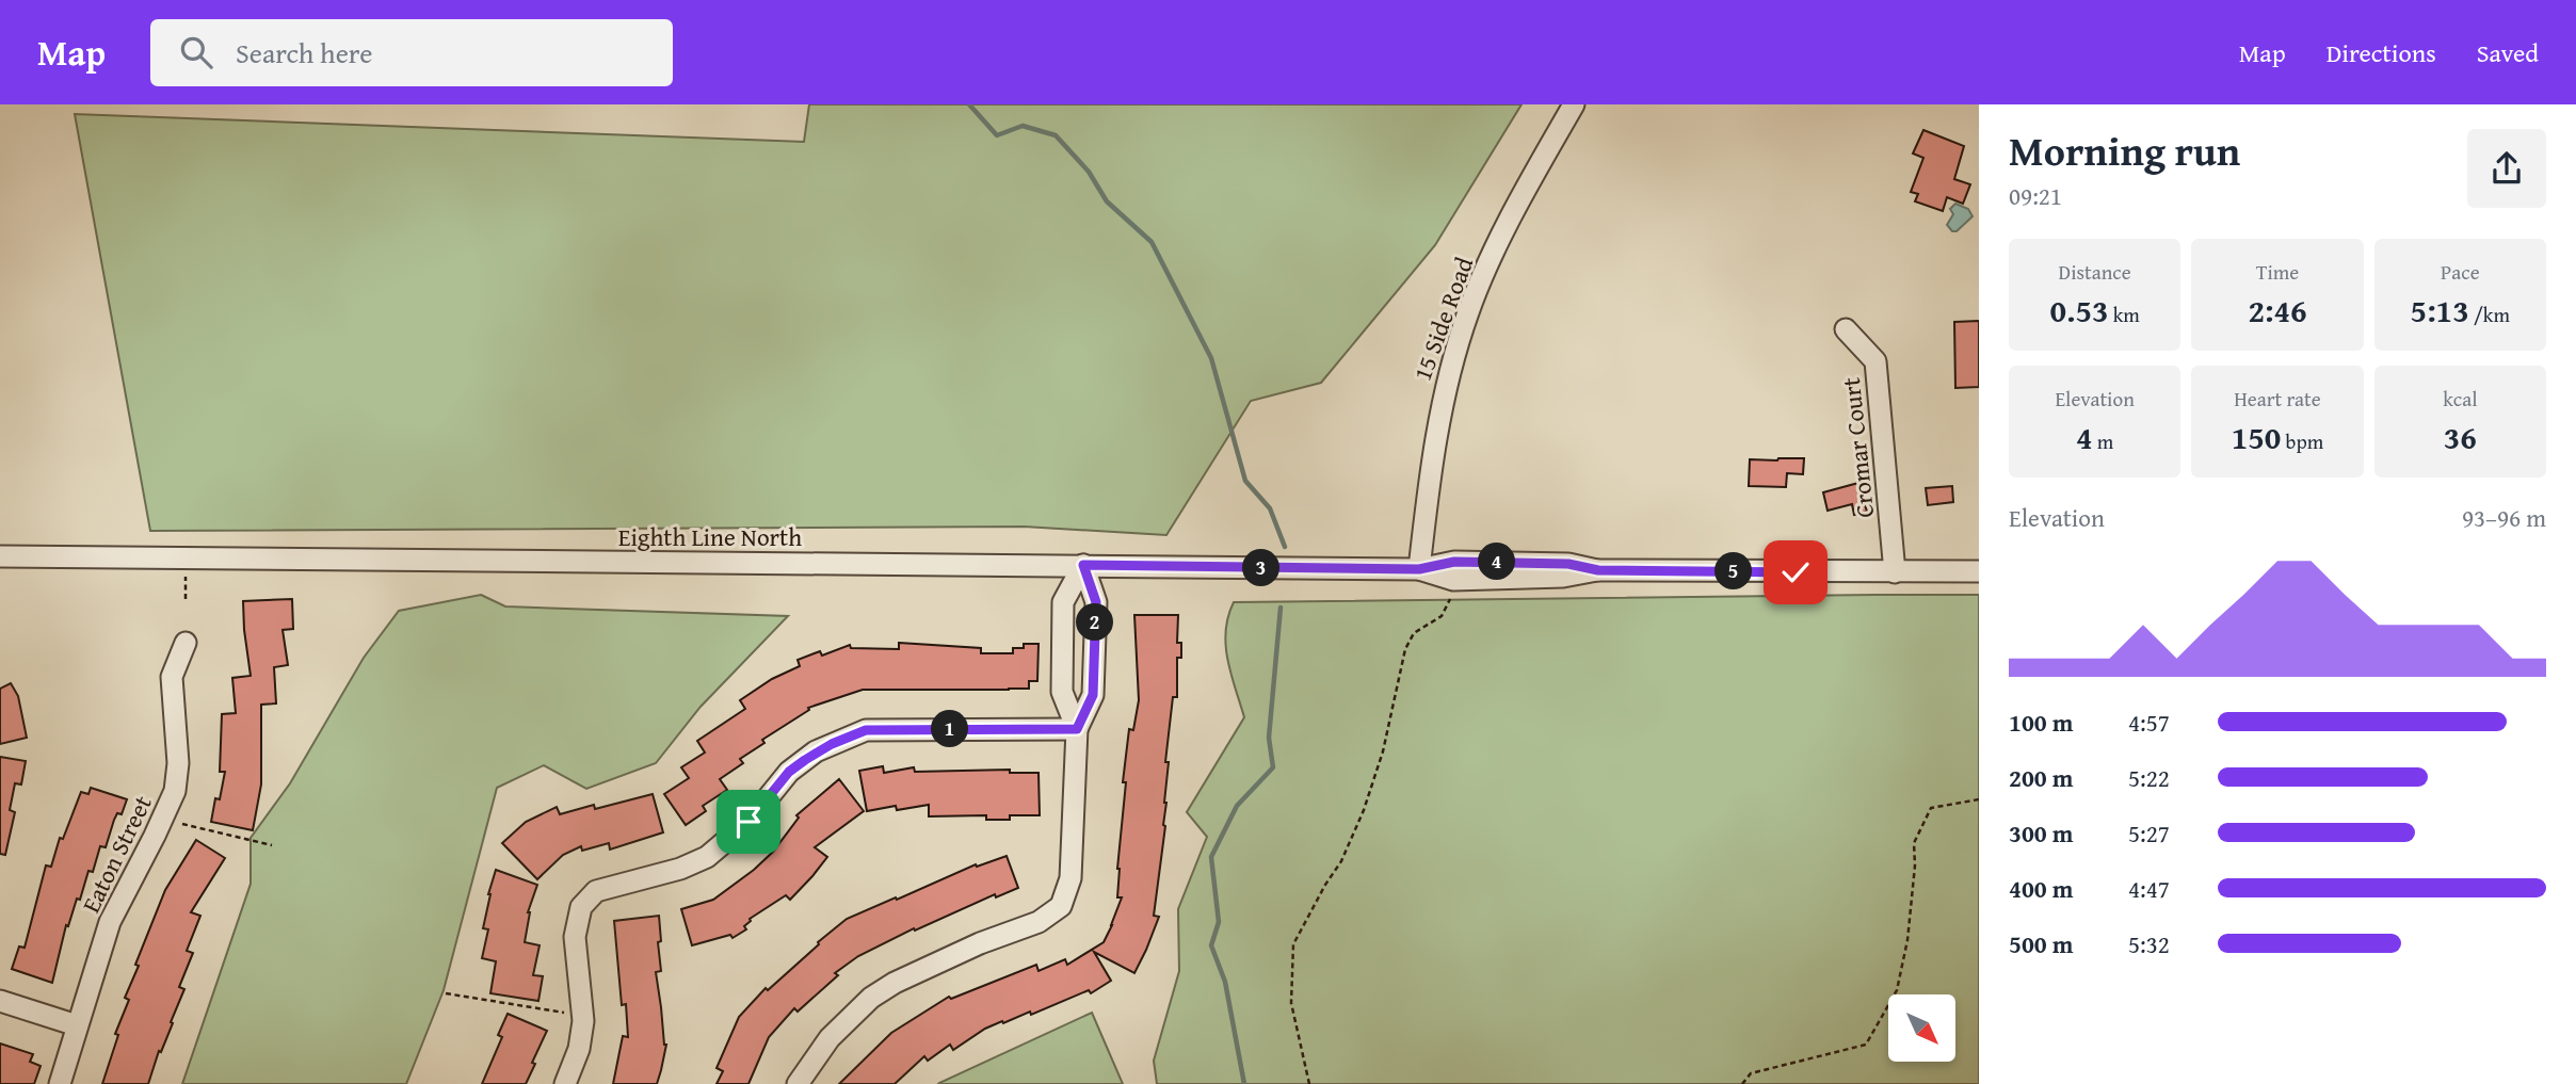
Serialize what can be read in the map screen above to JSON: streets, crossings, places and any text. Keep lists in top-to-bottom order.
{
  "streets": {
    "street": [
      "15 Side Road",
      "Cromar Court",
      "Eighth Line North",
      "Eaton Street"
    ]
  },
  "crossings": [
    ["15 Side Road", "Eighth Line North"],
    ["Cromar Court", "Eighth Line North"]
  ],
  "north": "bottom right",
  "page": {
    "header": "Map",
    "search": "Search here",
    "nav": ["Map", "Directions", "Saved"],
    "heading": ["Morning run", "09:21"],
    "stats": [
      ["Distance", "0.53 km"],
      ["Time", "2:46"],
      ["Pace", "5:13 /km"],
      ["Elevation", "4 m"],
      ["Heart rate", "150 bpm"],
      ["kcal", "36"]
    ],
    "chart": ["Elevation", "93–96 m"],
    "pins": [
      "4",
      "3",
      "5",
      "2",
      "1"
    ],
    "list": [
      {
        "name": "100 m",
        "note": "4:57"
      },
      {
        "name": "200 m",
        "note": "5:22"
      },
      {
        "name": "300 m",
        "note": "5:27"
      },
      {
        "name": "400 m",
        "note": "4:47"
      },
      {
        "name": "500 m",
        "note": "5:32"
      }
    ]
  }
}
